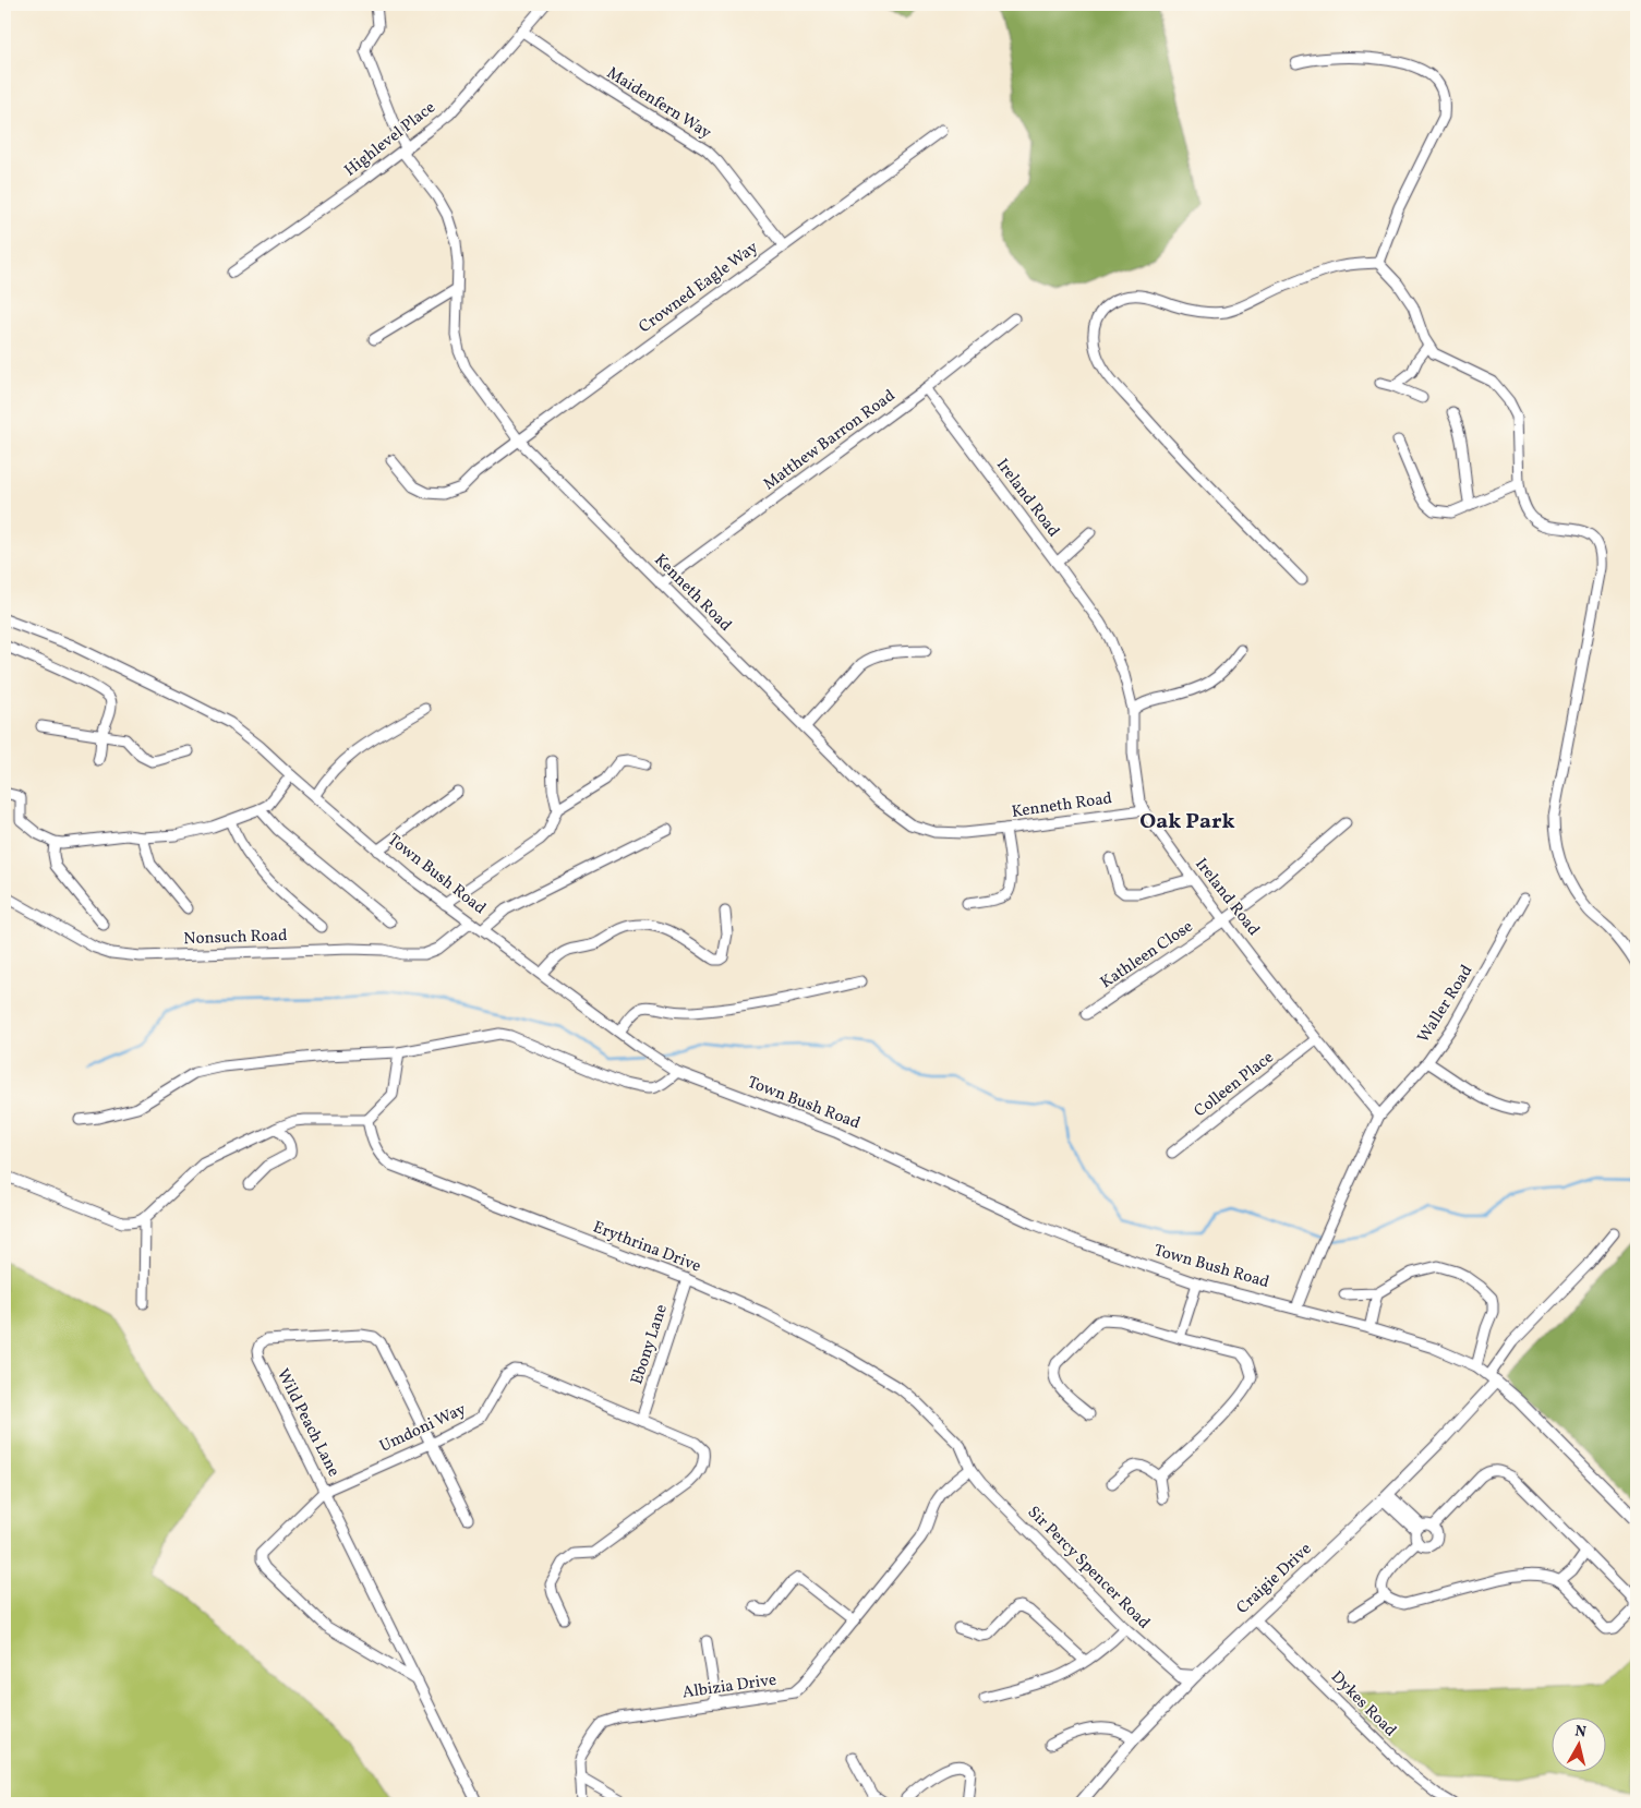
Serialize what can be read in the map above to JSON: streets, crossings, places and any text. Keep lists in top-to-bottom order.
{
  "streets": {
    "street": [
      "Maidenfern Way",
      "Highlevel Place",
      "Crowned Eagle Way",
      "Matthew Barron Road",
      "Ireland Road",
      "Kenneth Road",
      "Town Bush Road",
      "Nonsuch Road",
      "Kathleen Close",
      "Waller Road",
      "Colleen Place",
      "Erythrina Drive",
      "Ebony Lane",
      "Wild Peach Lane",
      "Umdoni Way",
      "Sir Percy Spencer Road",
      "Craigie Drive",
      "Albizia Drive",
      "Dykes Road"
    ]
  },
  "crossings": [
    ["Maidenfern Way", "Highlevel Place"],
    ["Maidenfern Way", "Crowned Eagle Way"],
    ["Highlevel Place", "Kenneth Road"],
    ["Crowned Eagle Way", "Kenneth Road"],
    ["Matthew Barron Road", "Ireland Road"],
    ["Matthew Barron Road", "Kenneth Road"],
    ["Ireland Road", "Kenneth Road"],
    ["Ireland Road", "Kathleen Close"],
    ["Ireland Road", "Waller Road"],
    ["Ireland Road", "Colleen Place"],
    ["Town Bush Road", "Nonsuch Road"],
    ["Town Bush Road", "Craigie Drive"],
    ["Erythrina Drive", "Ebony Lane"],
    ["Erythrina Drive", "Sir Percy Spencer Road"],
    ["Erythrina Drive", "Albizia Drive"],
    ["Ebony Lane", "Umdoni Way"],
    ["Wild Peach Lane", "Umdoni Way"],
    ["Sir Percy Spencer Road", "Albizia Drive"],
    ["Craigie Drive", "Dykes Road"]
  ],
  "districts": ["Oak Park"],
  "north": "top"
}
